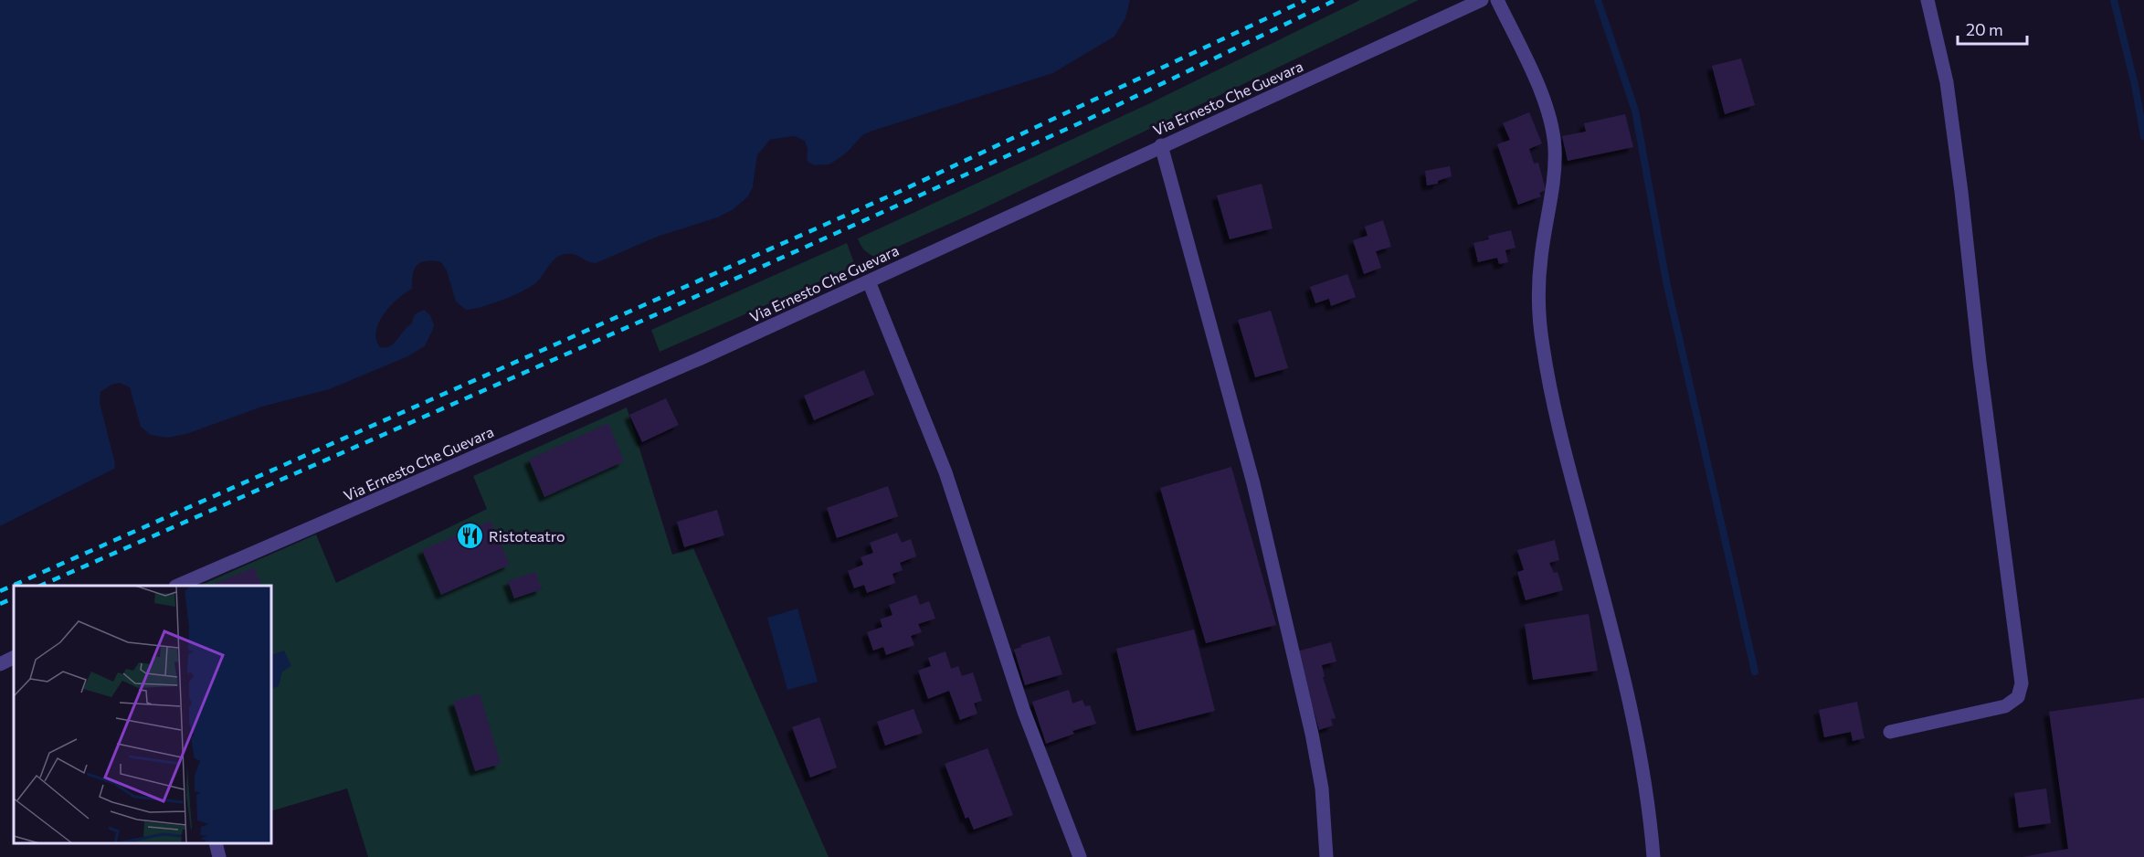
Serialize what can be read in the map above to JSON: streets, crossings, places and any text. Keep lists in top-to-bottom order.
{
  "streets": {
    "street": ["Via Ernesto Che Guevara"]
  },
  "places": {
    "restaurant": ["Ristoteatro"]
  },
  "scale_bar": "20 m"
}
